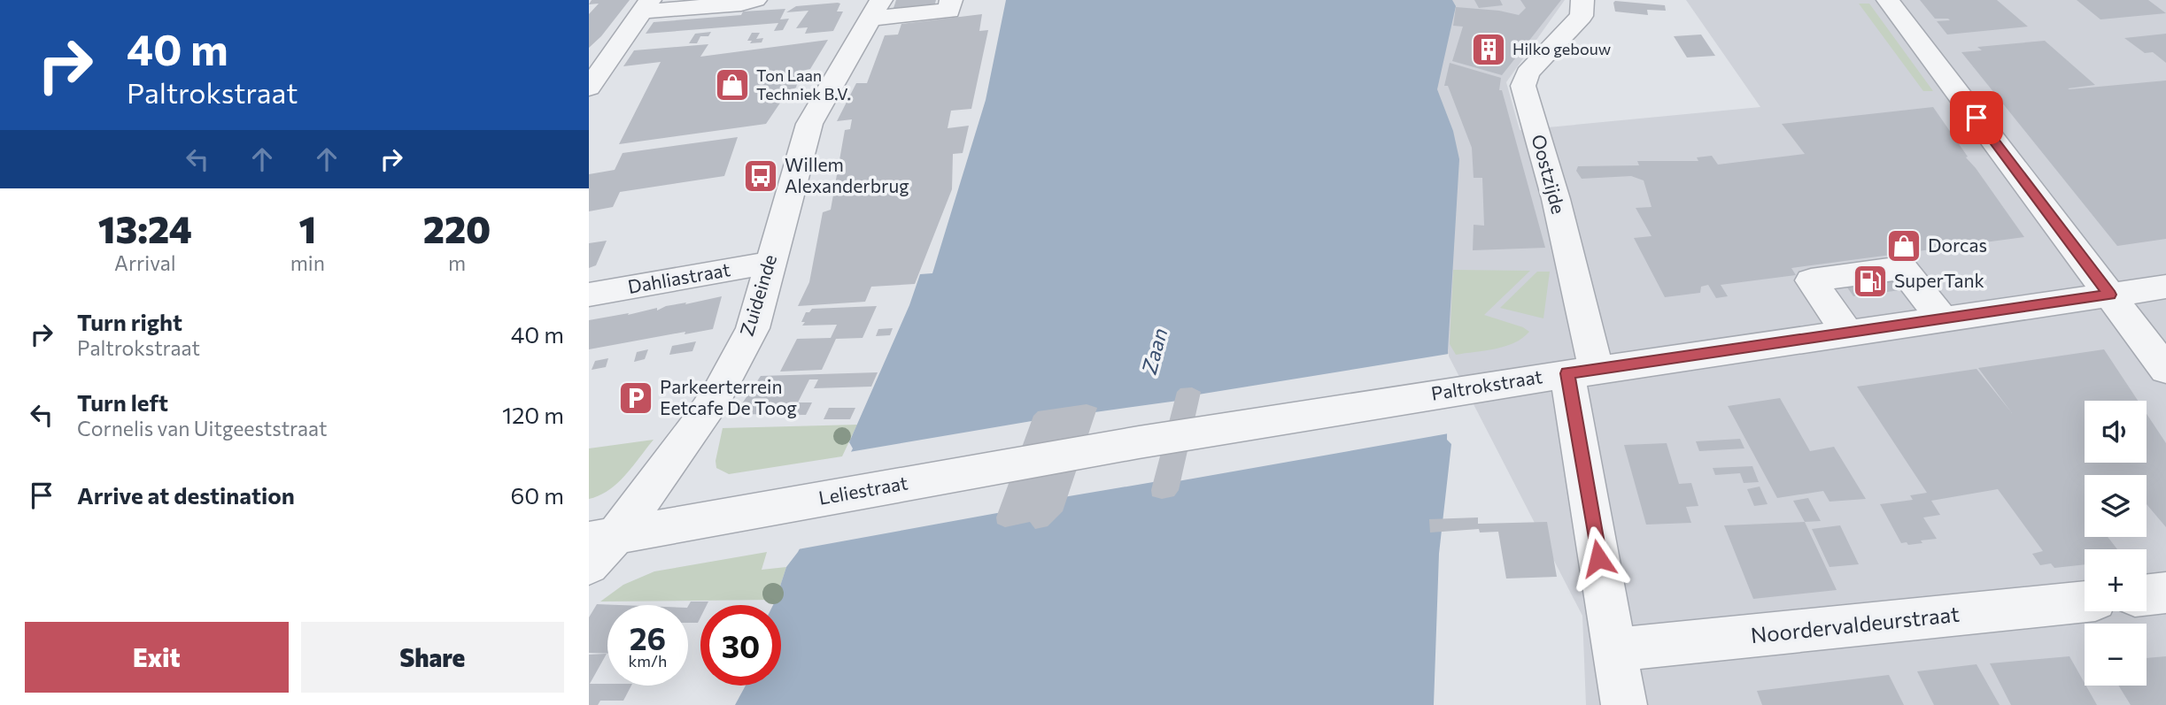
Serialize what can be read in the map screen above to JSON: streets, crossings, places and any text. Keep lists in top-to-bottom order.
{
  "streets": {
    "street": [
      "Oostzijde",
      "Dahliastraat",
      "Zuideinde",
      "Paltrokstraat",
      "Leliestraat",
      "Noordervaldeurstraat"
    ]
  },
  "crossings": [
    ["Oostzijde", "Paltrokstraat"],
    ["Oostzijde", "Noordervaldeurstraat"],
    ["Dahliastraat", "Zuideinde"],
    ["Zuideinde", "Leliestraat"],
    ["Paltrokstraat", "Leliestraat"]
  ],
  "water": ["Zaan"],
  "places": {
    "building": ["Hilko gebouw"],
    "shop": ["Ton Laan Techniek B.V.", "Dorcas"],
    "bus stop": ["Willem Alexanderbrug"],
    "fuel station": ["SuperTank"],
    "parking": ["Parkeerterrein Eetcafe De Toog"]
  },
  "page": {
    "turn": ["40 m", "Paltrokstraat"],
    "eta": [
      "13:24",
      "Arrival",
      "1",
      "min",
      "220",
      "m"
    ],
    "list": [
      {
        "name": "Turn right",
        "note": "Paltrokstraat",
        "value": "40 m"
      },
      {
        "name": "Turn left",
        "note": "Cornelis van Uitgeeststraat",
        "value": "120 m"
      },
      {
        "name": "Arrive at destination",
        "value": "60 m"
      }
    ],
    "map_buttons": ["+", "−"],
    "speed": "26 km/h",
    "limit": "30",
    "buttons": ["Exit", "Share"]
  }
}
